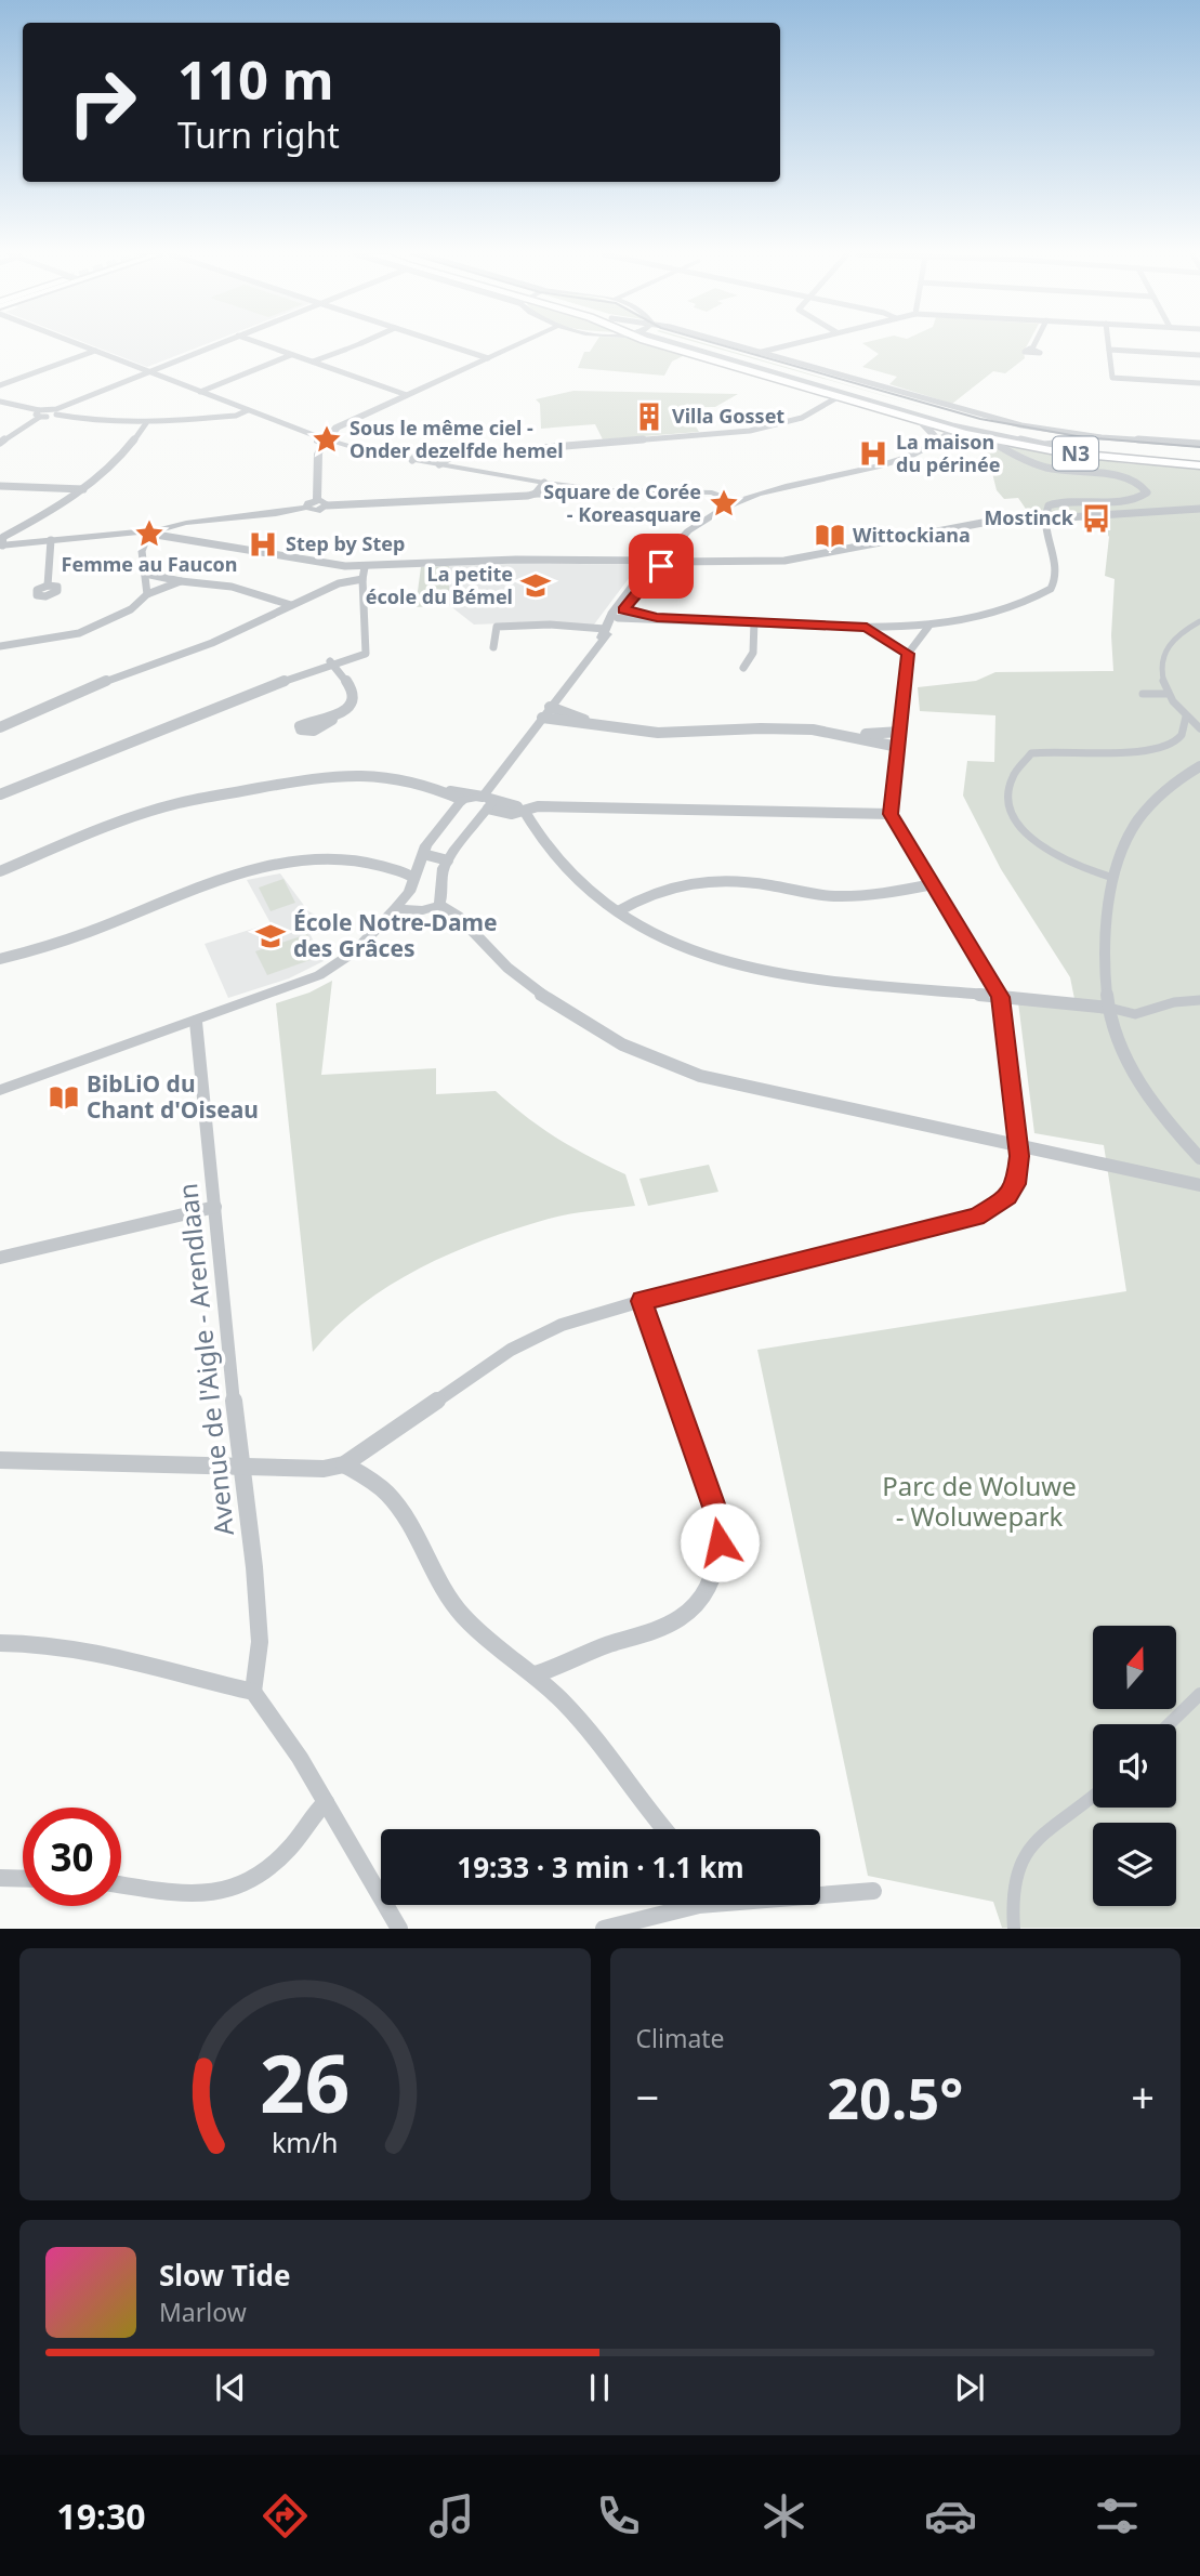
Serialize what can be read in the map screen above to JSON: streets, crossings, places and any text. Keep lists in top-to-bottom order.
{
  "streets": {
    "main road": ["N3"],
    "street": ["Avenue de l'Aigle - Arendlaan"]
  },
  "parks": ["Parc de Woluwe - Woluwepark"],
  "places": {
    "building": ["Villa Gosset"],
    "place": ["Sous le même ciel - Onder dezelfde hemel", "Square de Corée - Koreasquare", "Femme au Faucon"],
    "hospital": ["La maison du périnée", "Step by Step"],
    "bus stop": ["Mostinck"],
    "library": ["Wittockiana", "BibLiO du Chant d'Oiseau"],
    "school or university": ["La petite école du Bémel", "École Notre-Dame des Grâces"]
  },
  "north": "top",
  "page": {
    "turn": ["110 m", "Turn right"],
    "limit": "30",
    "trip": "19:33 · 3 min · 1.1 km",
    "tile": "Climate",
    "heat": ["−", "20.5°", "+"],
    "song": ["Slow Tide", "Marlow"],
    "tabs": "19:30",
    "gauge": ["26", "km/h"]
  }
}
